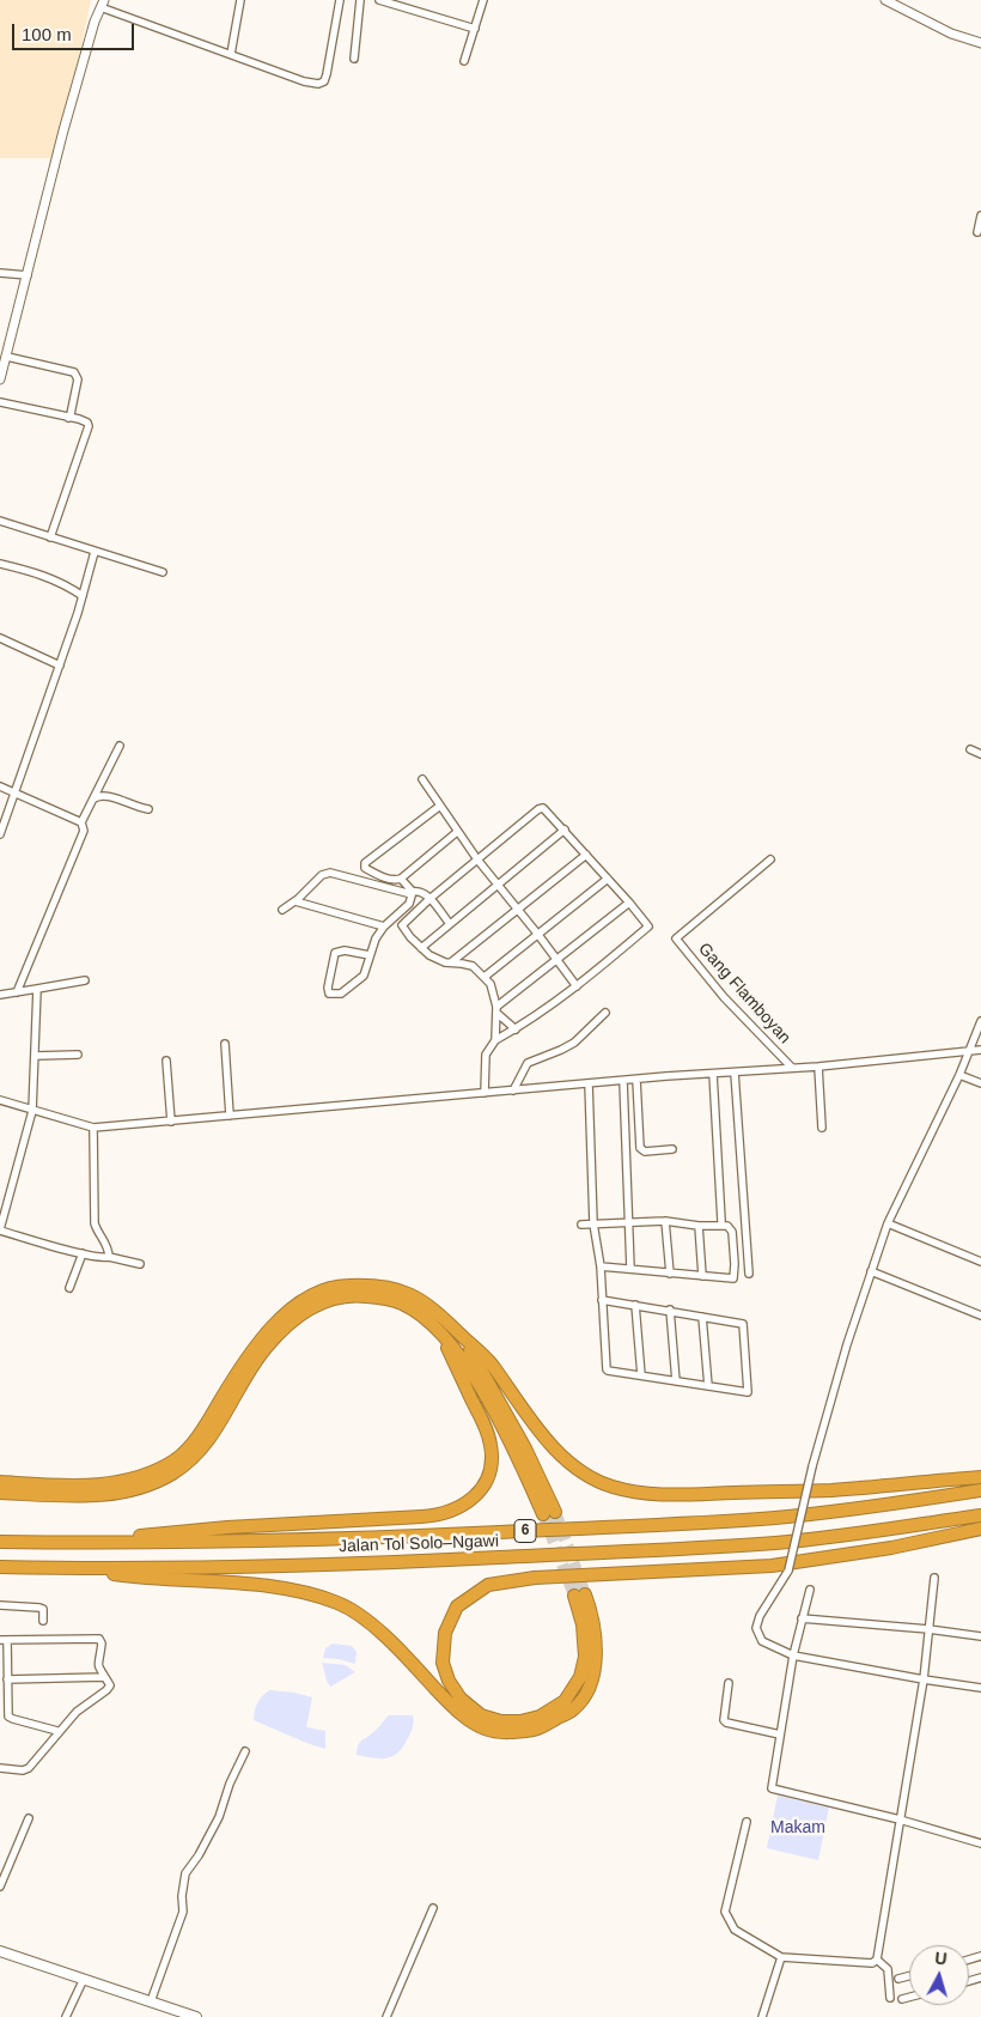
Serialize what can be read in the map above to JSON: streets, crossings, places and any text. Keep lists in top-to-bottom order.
{
  "streets": {
    "highway": ["6", "Jalan Tol Solo–Ngawi"],
    "street": ["Gang Flamboyan"]
  },
  "parks": ["Makam"],
  "scale_bar": "100 m",
  "north": "top"
}
